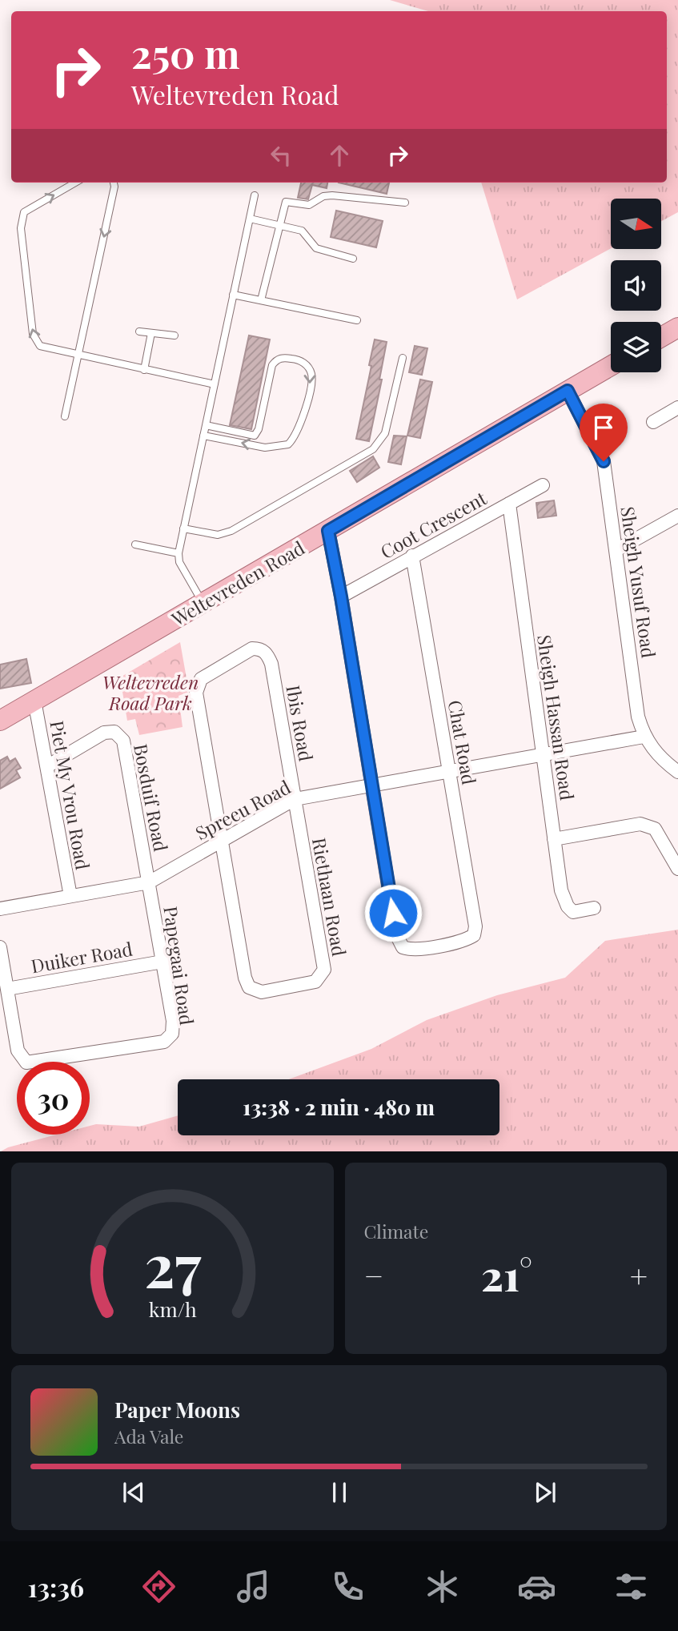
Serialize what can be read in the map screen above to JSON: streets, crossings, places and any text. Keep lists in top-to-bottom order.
{
  "streets": {
    "main road": ["Weltevreden Road"],
    "street": [
      "Coot Crescent",
      "Sheigh Yusuf Road",
      "Sheigh Hassan Road",
      "Ibis Road",
      "Chat Road",
      "Piet My Vrou Road",
      "Bosduif Road",
      "Spreeu Road",
      "Riethaan Road",
      "Duiker Road",
      "Papegaai Road"
    ]
  },
  "crossings": [
    ["Coot Crescent", "Sheigh Hassan Road"],
    ["Coot Crescent", "Chat Road"],
    ["Sheigh Yusuf Road", "Weltevreden Road"],
    ["Sheigh Yusuf Road", "Spreeu Road"],
    ["Weltevreden Road", "Piet My Vrou Road"],
    ["Sheigh Hassan Road", "Spreeu Road"],
    ["Ibis Road", "Spreeu Road"],
    ["Ibis Road", "Riethaan Road"],
    ["Chat Road", "Spreeu Road"],
    ["Piet My Vrou Road", "Bosduif Road"],
    ["Piet My Vrou Road", "Spreeu Road"],
    ["Bosduif Road", "Spreeu Road"],
    ["Bosduif Road", "Papegaai Road"],
    ["Spreeu Road", "Riethaan Road"],
    ["Spreeu Road", "Papegaai Road"],
    ["Duiker Road", "Papegaai Road"]
  ],
  "parks": ["Weltevreden Road Park"],
  "north": "right",
  "page": {
    "turn": ["250 m", "Weltevreden Road"],
    "limit": "30",
    "trip": "13:38 · 2 min · 480 m",
    "tile": "Climate",
    "heat": ["−", "21°", "+"],
    "song": ["Paper Moons", "Ada Vale"],
    "tabs": "13:36",
    "gauge": ["27", "km/h"]
  }
}
